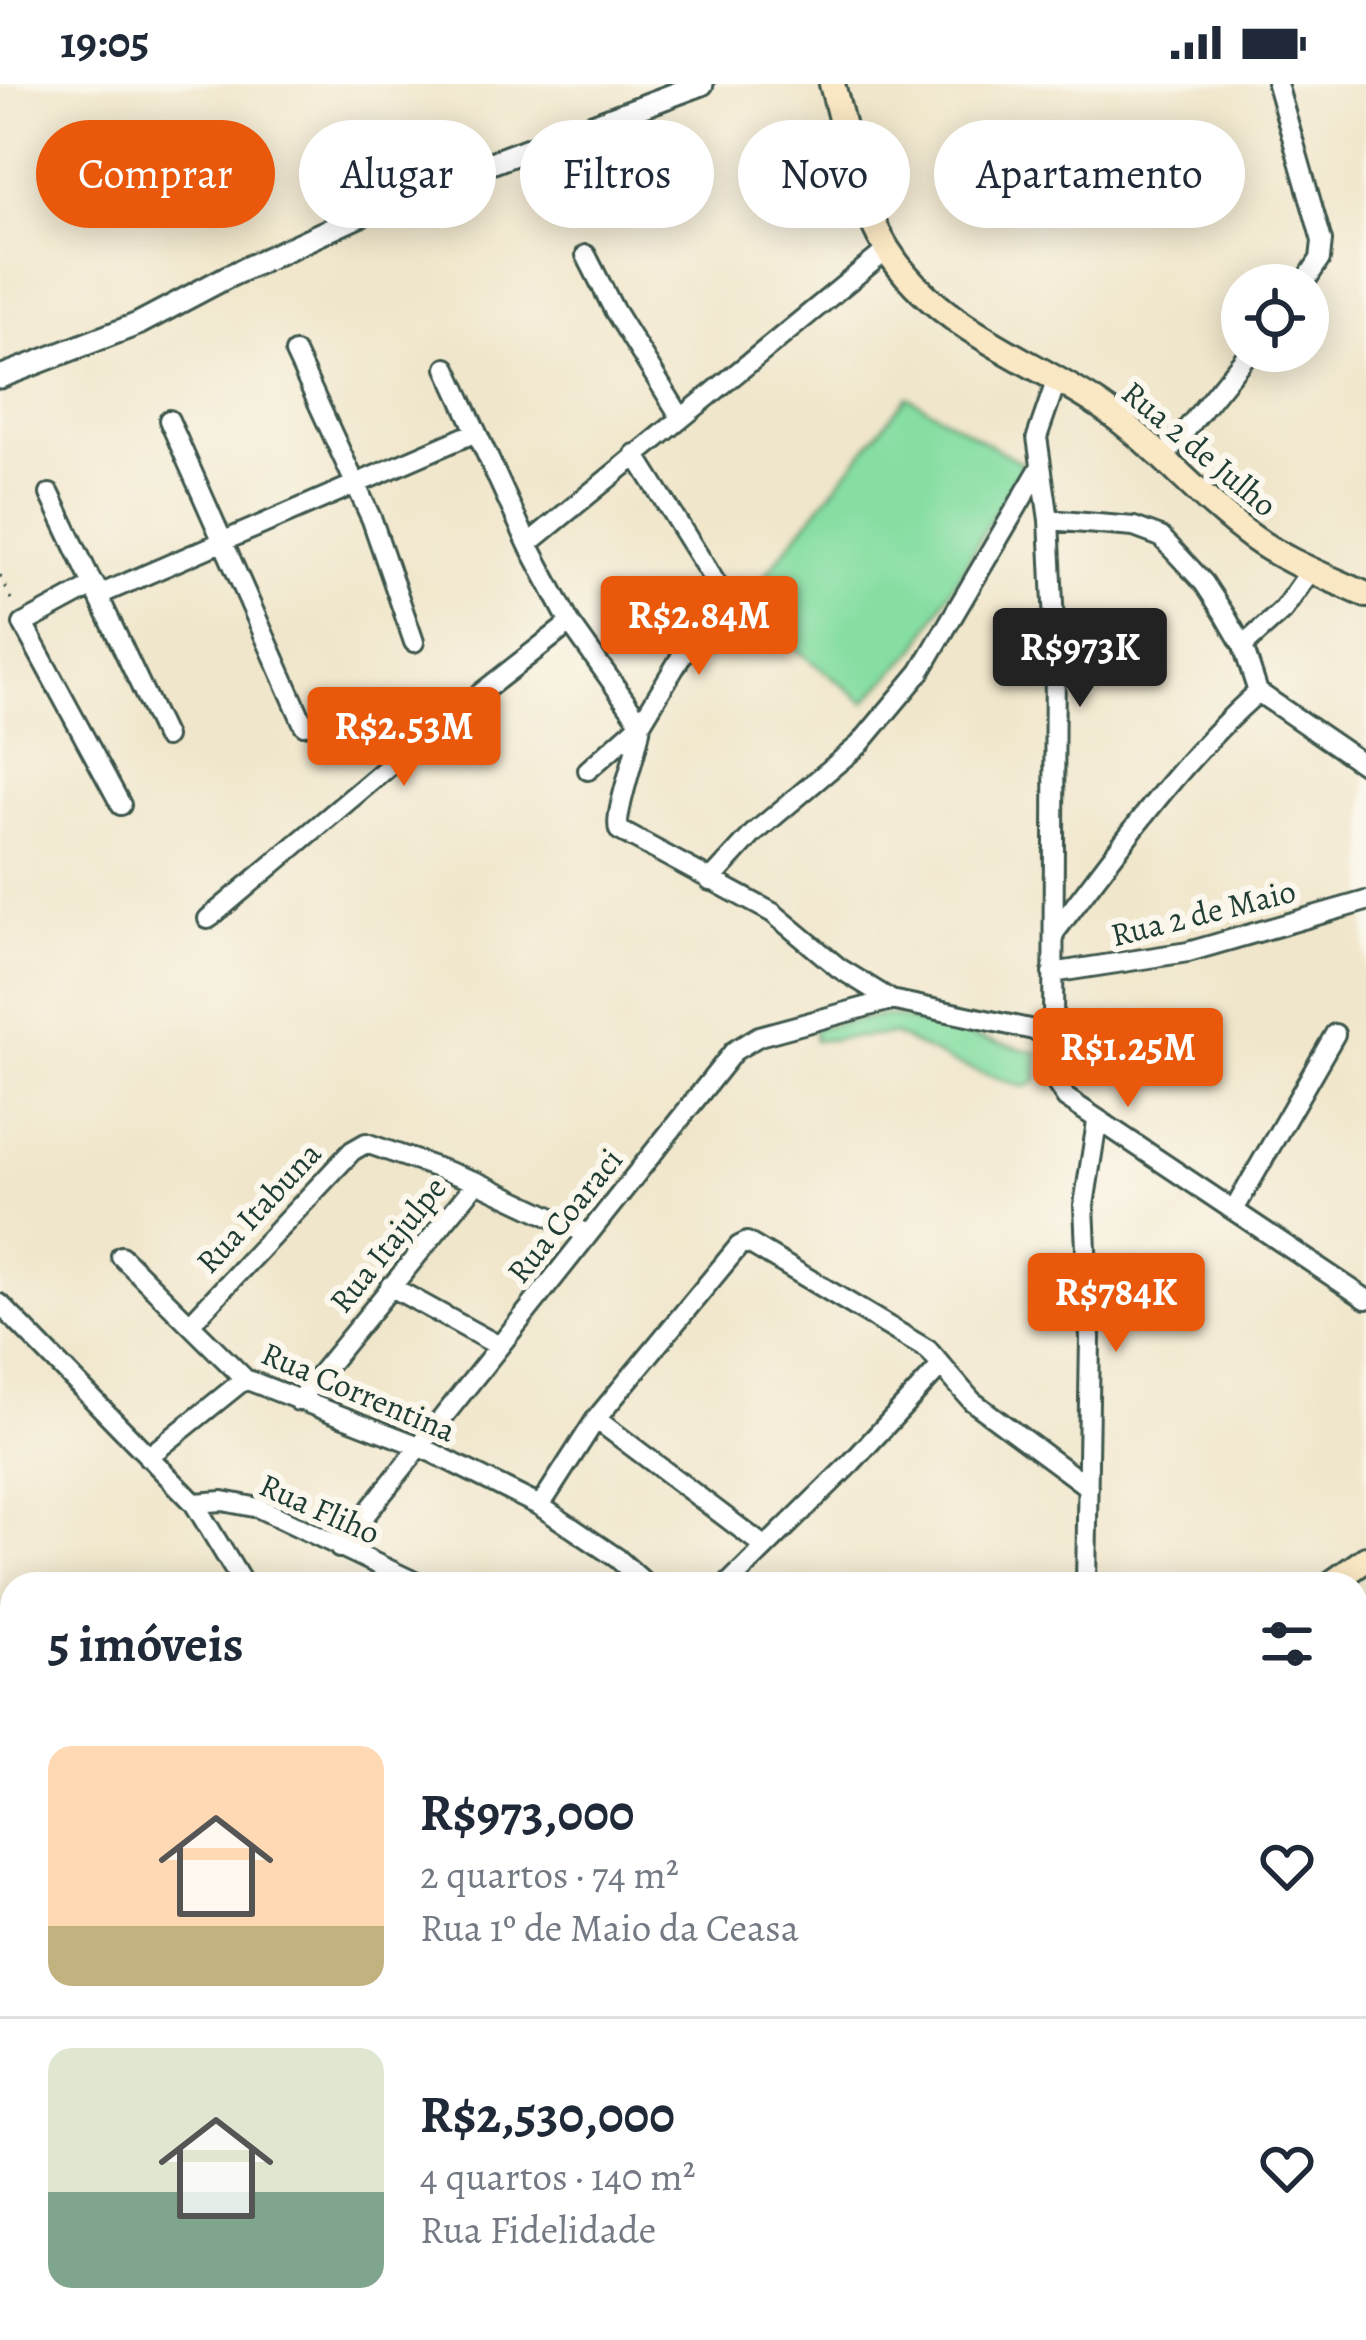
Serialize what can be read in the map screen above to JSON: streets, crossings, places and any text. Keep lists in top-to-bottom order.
{
  "streets": {
    "main road": ["Rua 2 de Julho"],
    "street": [
      "Rua 2 de Maio",
      "Rua Itabuna",
      "Rua Coaraci",
      "Rua Itajulpe",
      "Rua Correntina",
      "Rua Fliho"
    ]
  },
  "crossings": [
    ["Rua Itabuna", "Rua Itajulpe"],
    ["Rua Itabuna", "Rua Correntina"],
    ["Rua Coaraci", "Rua Correntina"],
    ["Rua Coaraci", "Rua Fliho"],
    ["Rua Itajulpe", "Rua Correntina"]
  ],
  "page": {
    "status": "19:05",
    "chip": [
      "Comprar",
      "Alugar",
      "Filtros",
      "Novo",
      "Apartamento"
    ],
    "price": [
      "R$2.84M",
      "R$973K",
      "R$2.53M",
      "R$1.25M",
      "R$784K"
    ],
    "heading": "5 imóveis",
    "list": [
      {
        "name": "R$973,000",
        "note": "2 quartos · 74 m² · Rua 1º de Maio da Ceasa"
      },
      {
        "name": "R$2,530,000",
        "note": "4 quartos · 140 m² · Rua Fidelidade"
      }
    ]
  }
}
